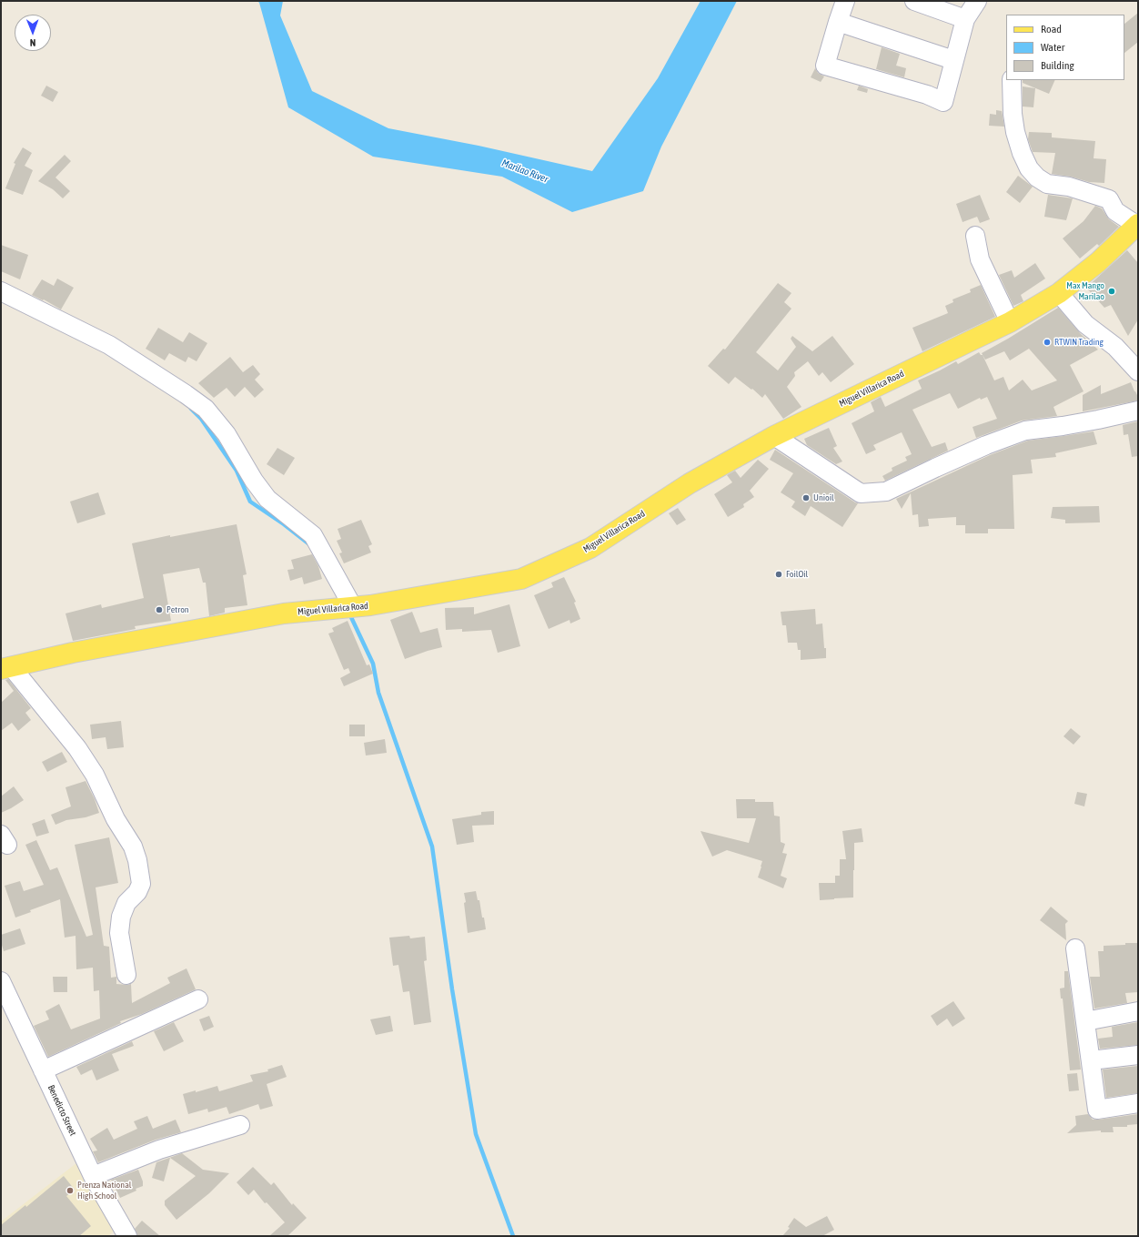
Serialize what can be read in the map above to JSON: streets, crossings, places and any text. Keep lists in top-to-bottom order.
{
  "streets": {
    "main road": ["Miguel Villarica Road"],
    "street": ["Benedicto Street"]
  },
  "water": ["Marilao River"],
  "places": [
    "Max Mango Marilao",
    "RTWIN Trading",
    "Unioil",
    "FoilOil",
    "Petron",
    "Prenza National High School"
  ],
  "legend": ["Road", "Water", "Building"],
  "north": "bottom"
}
